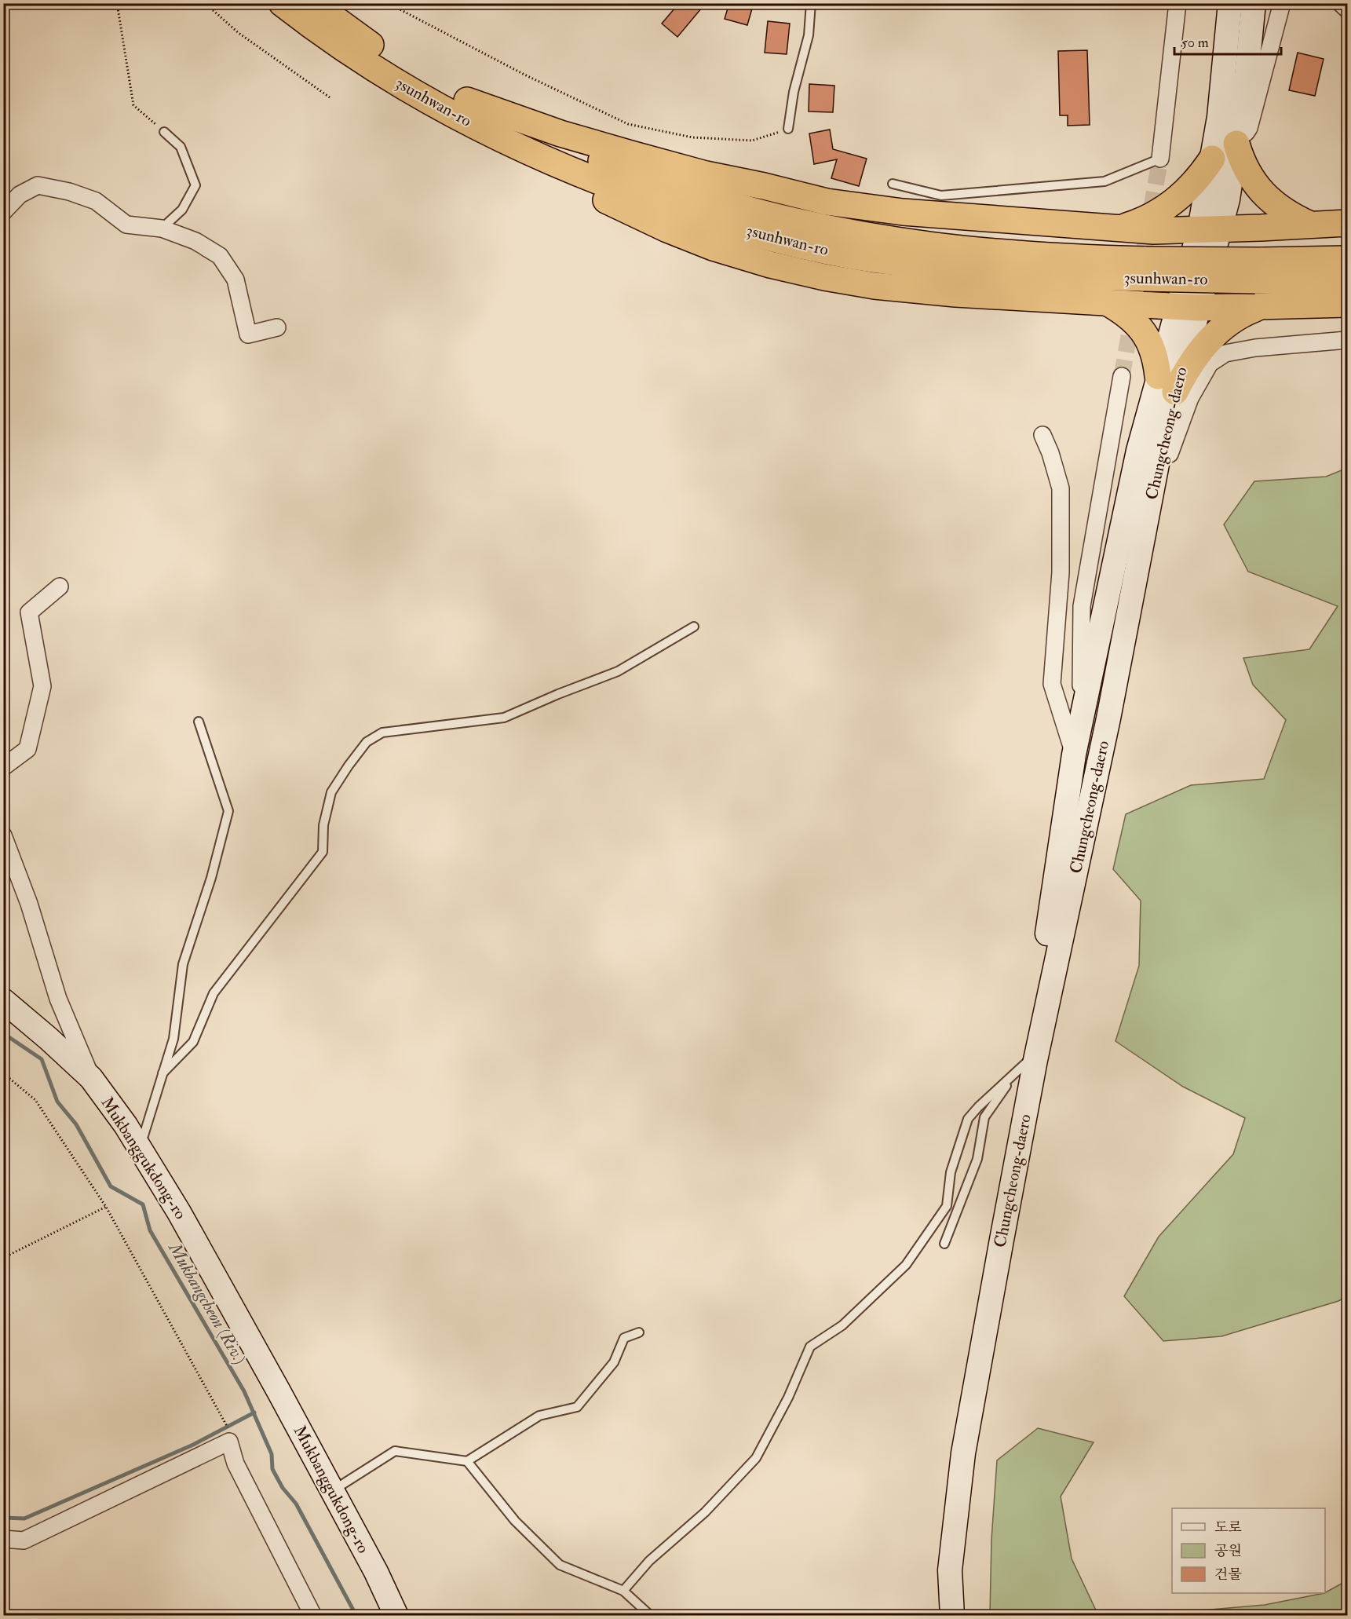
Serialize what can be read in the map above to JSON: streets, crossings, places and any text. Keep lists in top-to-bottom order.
{
  "streets": {
    "highway": ["3sunhwan-ro"],
    "main road": ["Chungcheong-daero", "Mukbanggukdong-ro"]
  },
  "water": ["Mukbangcheon (Riv.)"],
  "legend": ["도로", "공원", "건물"],
  "scale_bar": "50 m"
}
